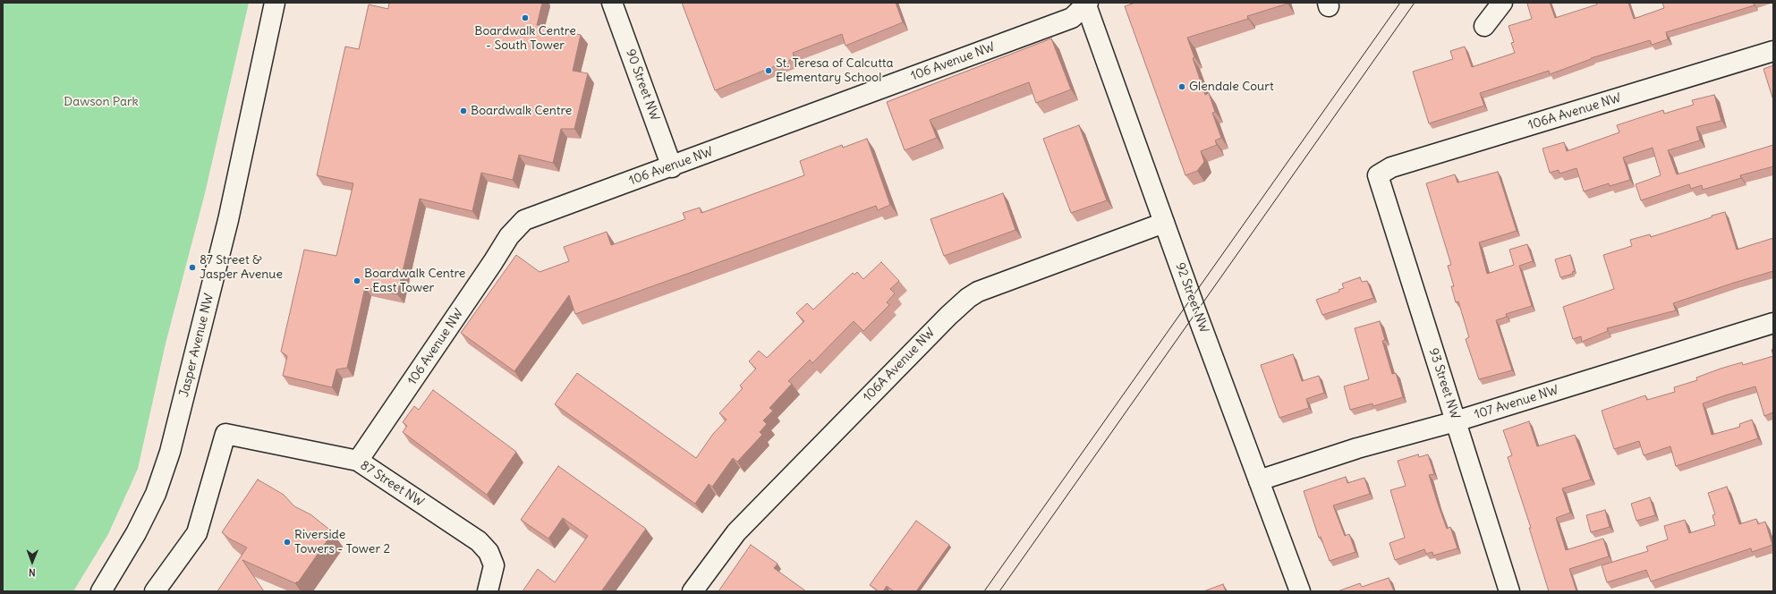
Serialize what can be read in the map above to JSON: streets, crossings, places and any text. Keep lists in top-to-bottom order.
{
  "streets": {
    "street": [
      "106 Avenue NW",
      "90 Street NW",
      "106A Avenue NW",
      "92 Street NW",
      "Jasper Avenue NW",
      "93 Street NW",
      "107 Avenue NW",
      "87 Street NW"
    ]
  },
  "crossings": [
    ["106 Avenue NW", "90 Street NW"],
    ["106 Avenue NW", "92 Street NW"],
    ["106 Avenue NW", "87 Street NW"],
    ["106A Avenue NW", "92 Street NW"],
    ["106A Avenue NW", "93 Street NW"],
    ["92 Street NW", "107 Avenue NW"],
    ["93 Street NW", "107 Avenue NW"]
  ],
  "parks": ["Dawson Park"],
  "places": [
    "Boardwalk Centre - South Tower",
    "St. Teresa of Calcutta Elementary School",
    "Glendale Court",
    "Boardwalk Centre",
    "87 Street & Jasper Avenue",
    "Boardwalk Centre - East Tower",
    "Riverside Towers - Tower 2"
  ],
  "north": "bottom"
}
